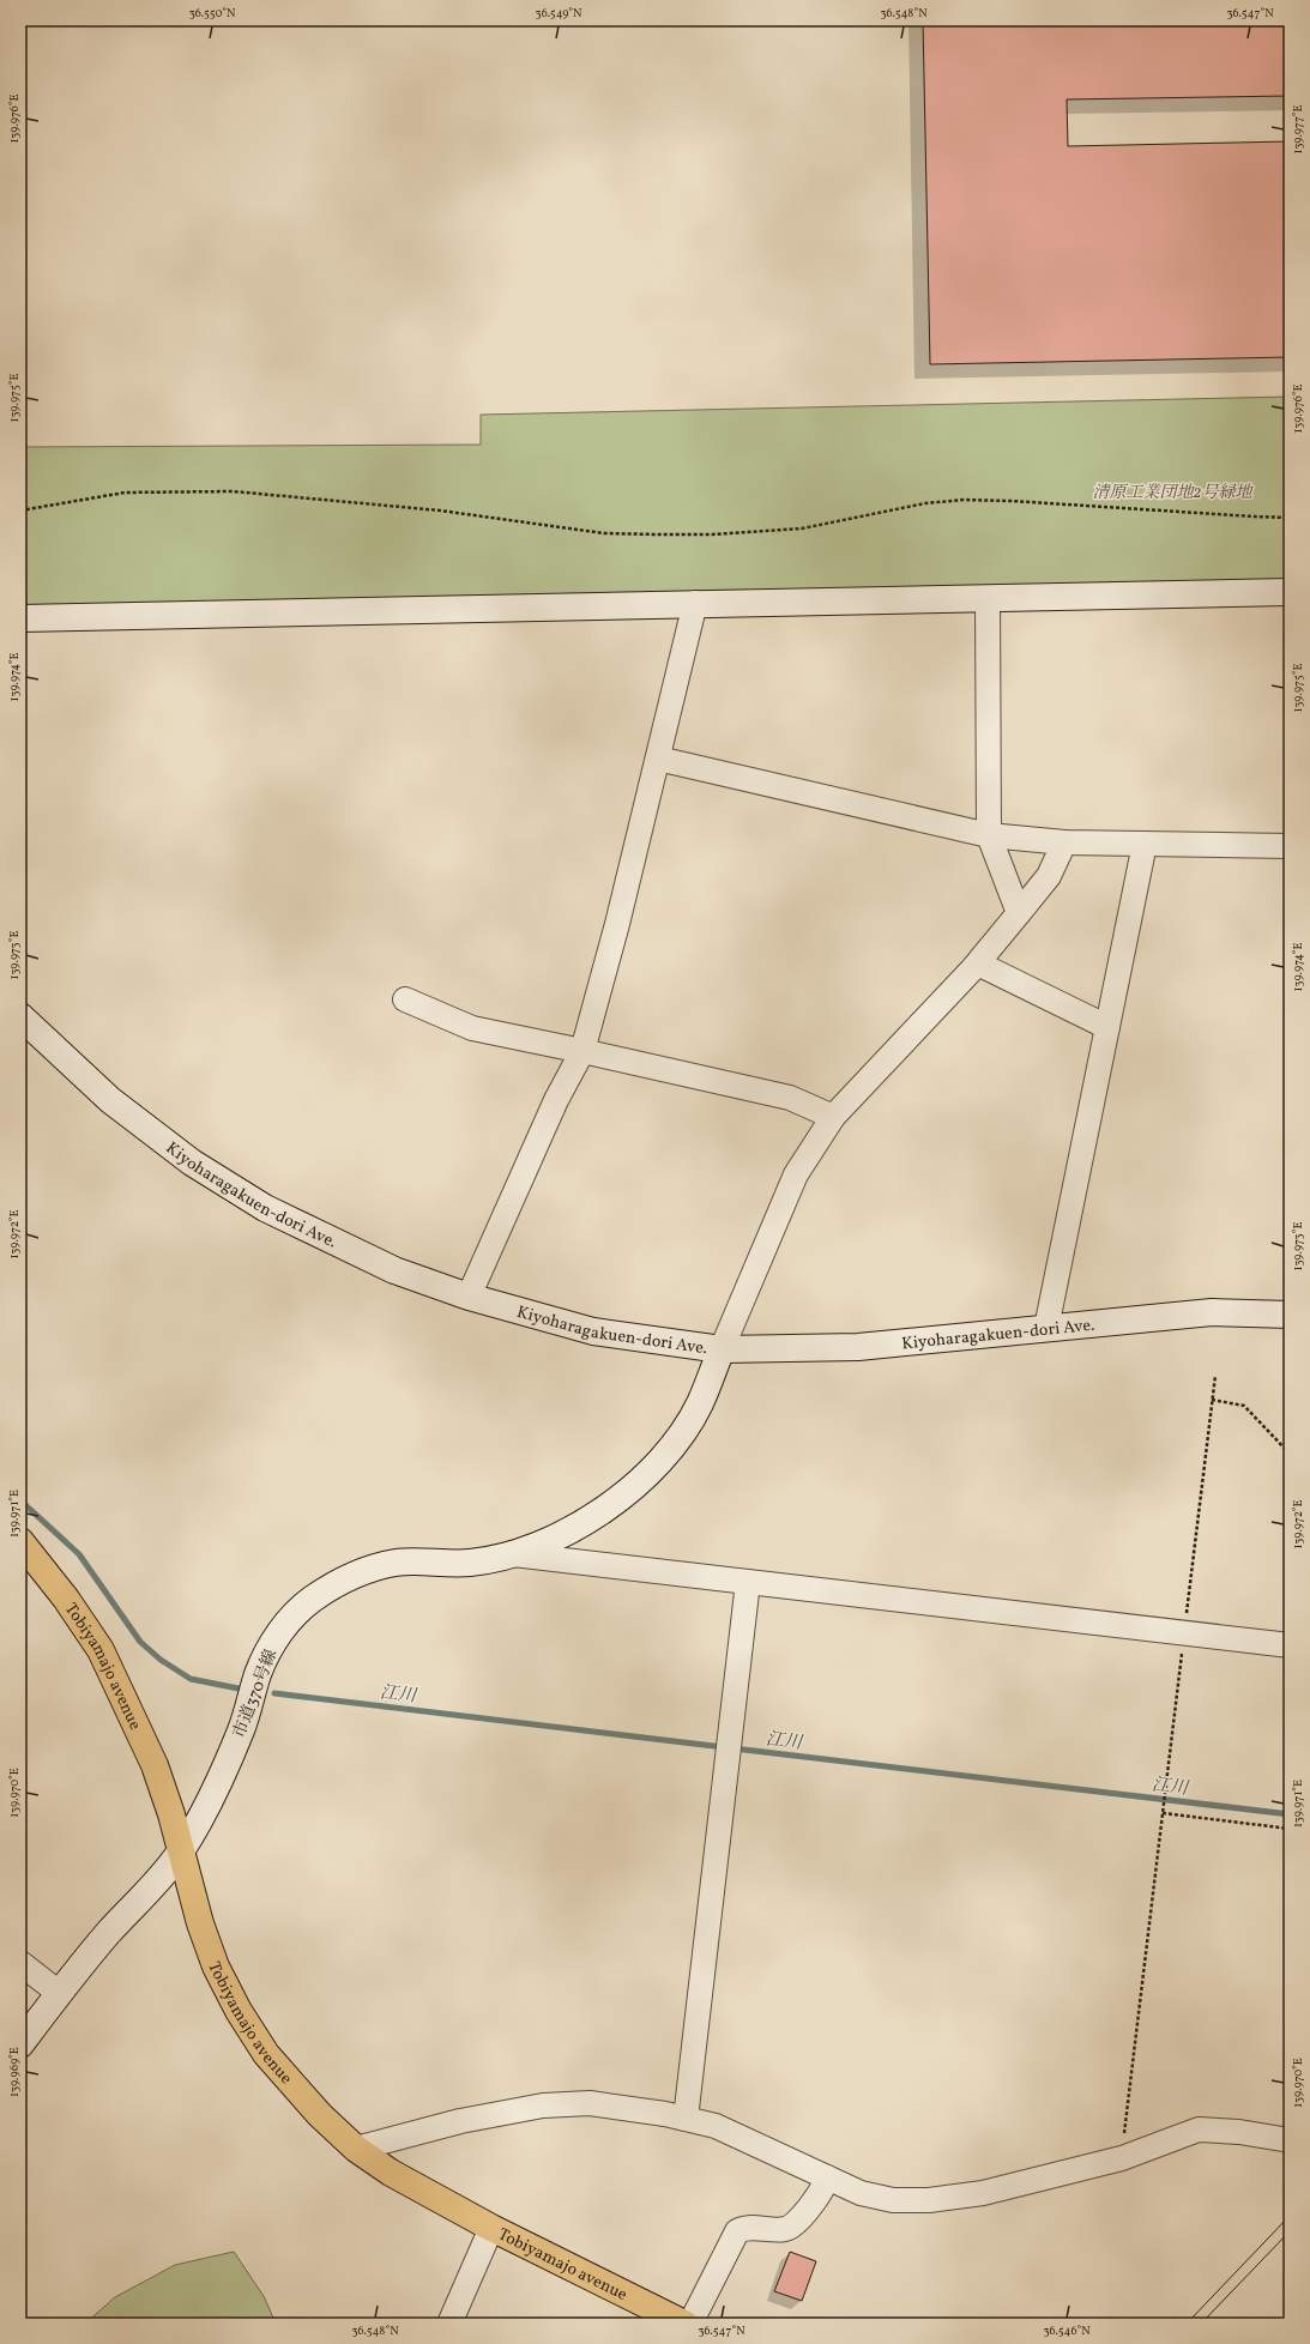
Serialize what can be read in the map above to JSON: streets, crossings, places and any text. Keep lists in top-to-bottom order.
{
  "streets": {
    "highway": ["Tobiyamajo avenue"],
    "street": ["Kiyoharagakuen-dori Ave.", "市道370号線"]
  },
  "crossings": [
    ["Kiyoharagakuen-dori Ave.", "市道370号線"],
    ["Tobiyamajo avenue", "市道370号線"]
  ],
  "water": ["江川"],
  "parks": ["清原工業団地2号緑地"],
  "coordinates": [
    "36.550°N",
    "36.549°N",
    "36.548°N",
    "36.547°N",
    "139.976°E",
    "139.977°E",
    "139.975°E",
    "139.974°E",
    "139.973°E",
    "139.972°E",
    "139.971°E",
    "139.970°E",
    "139.969°E",
    "36.546°N"
  ]
}
